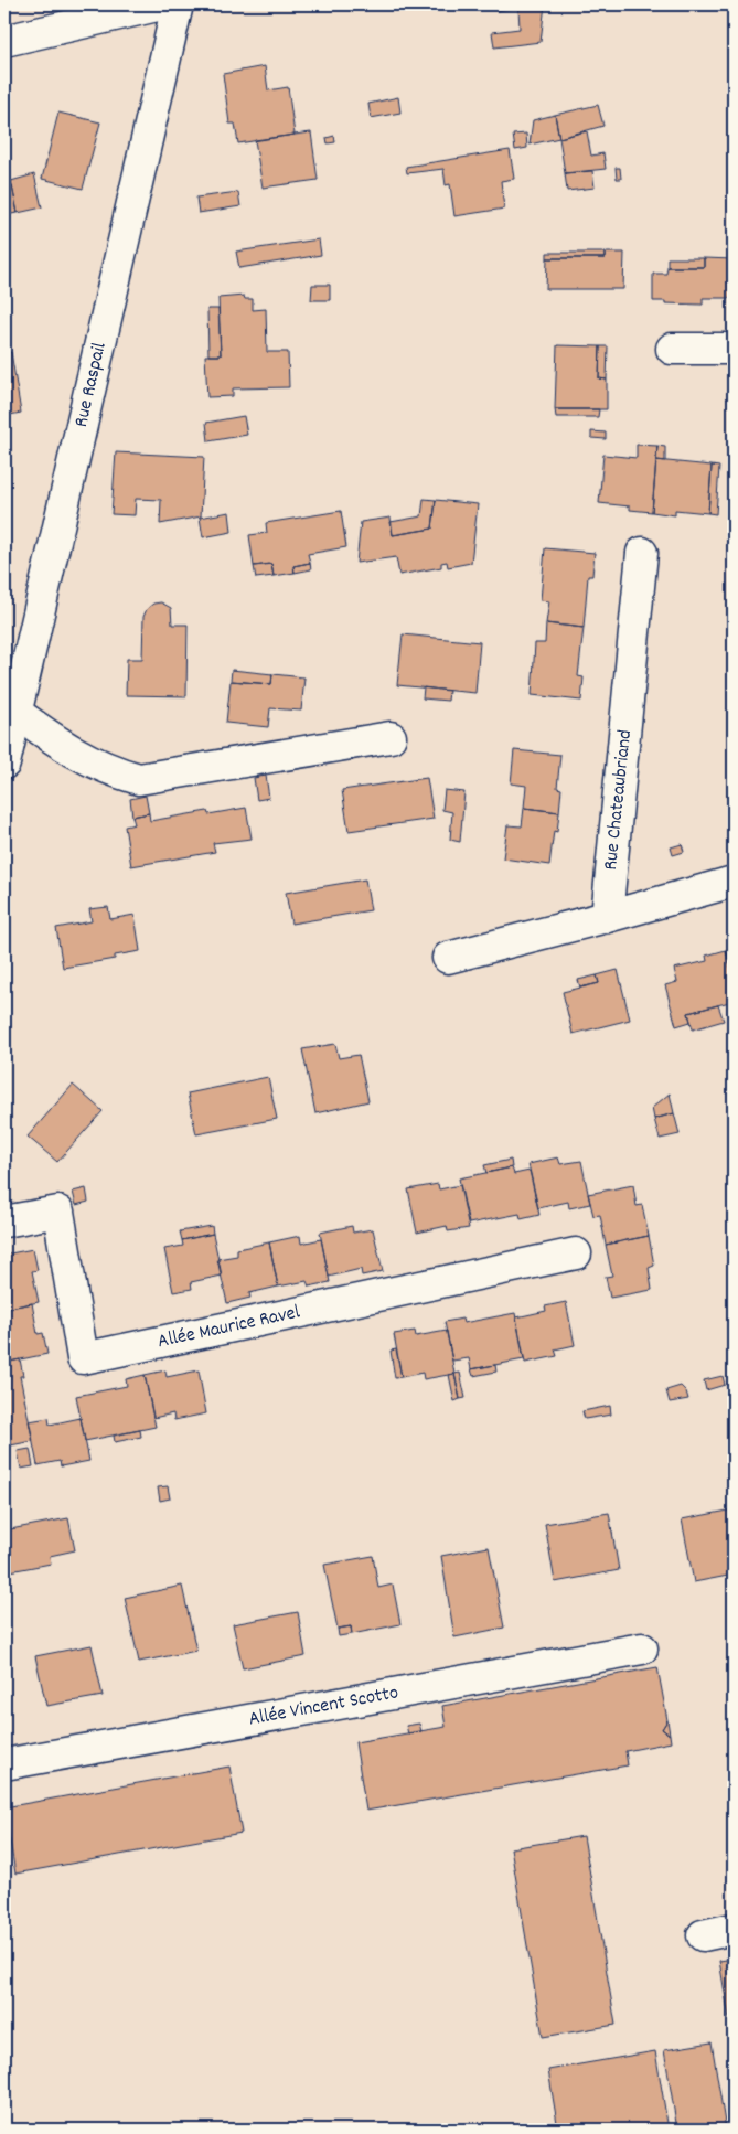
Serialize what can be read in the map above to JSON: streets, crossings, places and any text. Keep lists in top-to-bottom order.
{
  "streets": {
    "street": [
      "Rue Raspail",
      "Rue Chateaubriand",
      "Allée Maurice Ravel",
      "Allée Vincent Scotto"
    ]
  }
}
